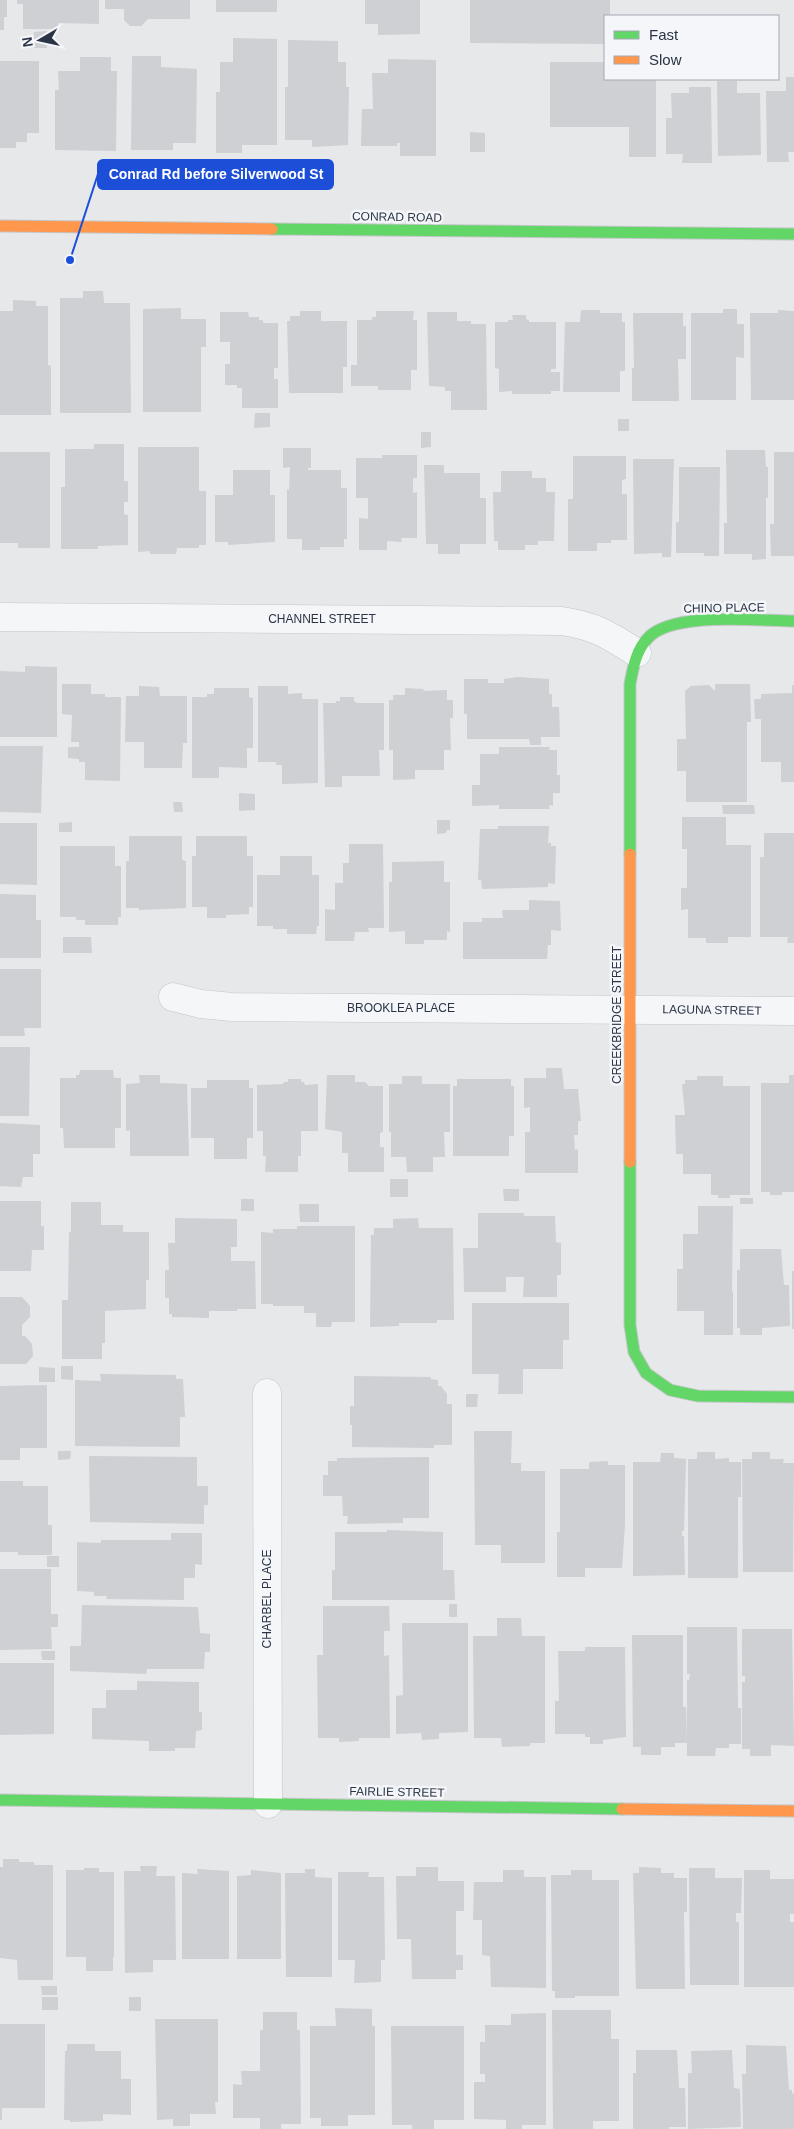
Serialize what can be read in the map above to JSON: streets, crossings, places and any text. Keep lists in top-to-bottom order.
{
  "streets": {
    "street": [
      "CONRAD ROAD",
      "CHINO PLACE",
      "CHANNEL STREET",
      "BROOKLEA PLACE",
      "LAGUNA STREET",
      "CREEKBRIDGE STREET",
      "CHARBEL PLACE",
      "FAIRLIE STREET"
    ]
  },
  "crossings": [
    ["CHINO PLACE", "CHANNEL STREET"],
    ["CHINO PLACE", "CREEKBRIDGE STREET"],
    ["CHANNEL STREET", "CREEKBRIDGE STREET"],
    ["BROOKLEA PLACE", "LAGUNA STREET"],
    ["BROOKLEA PLACE", "CREEKBRIDGE STREET"],
    ["LAGUNA STREET", "CREEKBRIDGE STREET"],
    ["CHARBEL PLACE", "FAIRLIE STREET"]
  ],
  "places": ["Conrad Rd before Silverwood St"],
  "legend": ["Fast", "Slow"],
  "north": "left"
}
